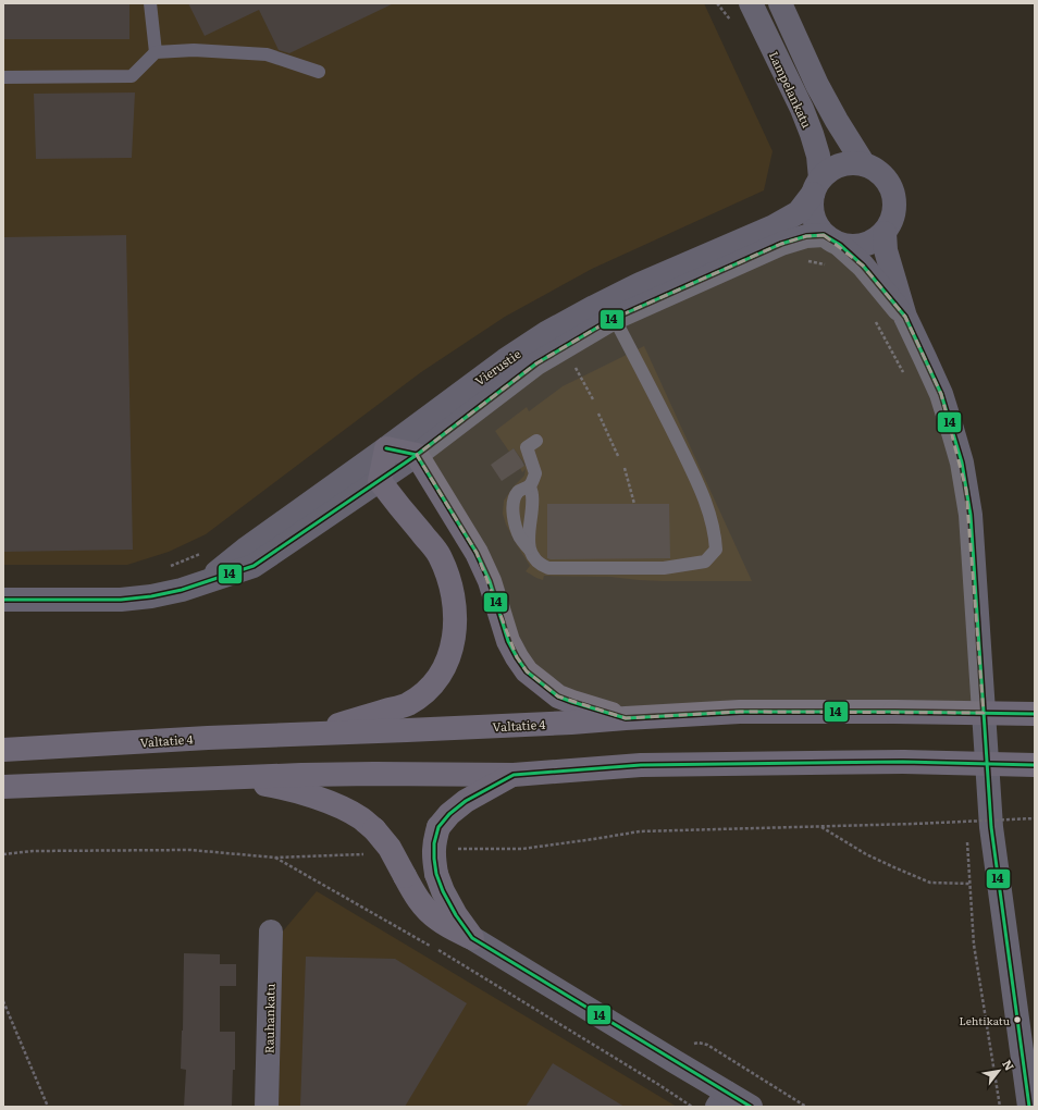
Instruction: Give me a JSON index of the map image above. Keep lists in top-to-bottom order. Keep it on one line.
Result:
{"streets":{"highway":["Valtatie 4"],"street":["Lampelankatu","Vierustie","Rauhankatu"]},"crossings":[["Lampelankatu","Vierustie"]],"places":["Lehtikatu"],"lines":["transit line 14"],"north":"top right"}
